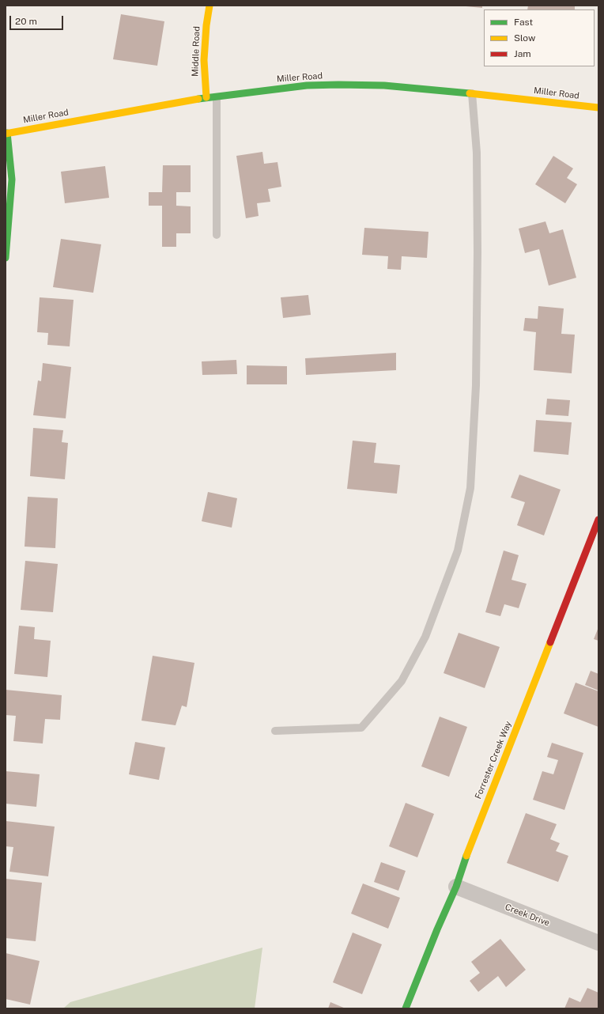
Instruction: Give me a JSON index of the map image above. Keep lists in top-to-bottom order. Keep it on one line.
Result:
{"streets":{"street":["Middle Road","Miller Road","Forrester Creek Way","Creek Drive"]},"crossings":[["Middle Road","Miller Road"],["Forrester Creek Way","Creek Drive"]],"legend":["Fast","Slow","Jam"],"scale_bar":"20 m"}
